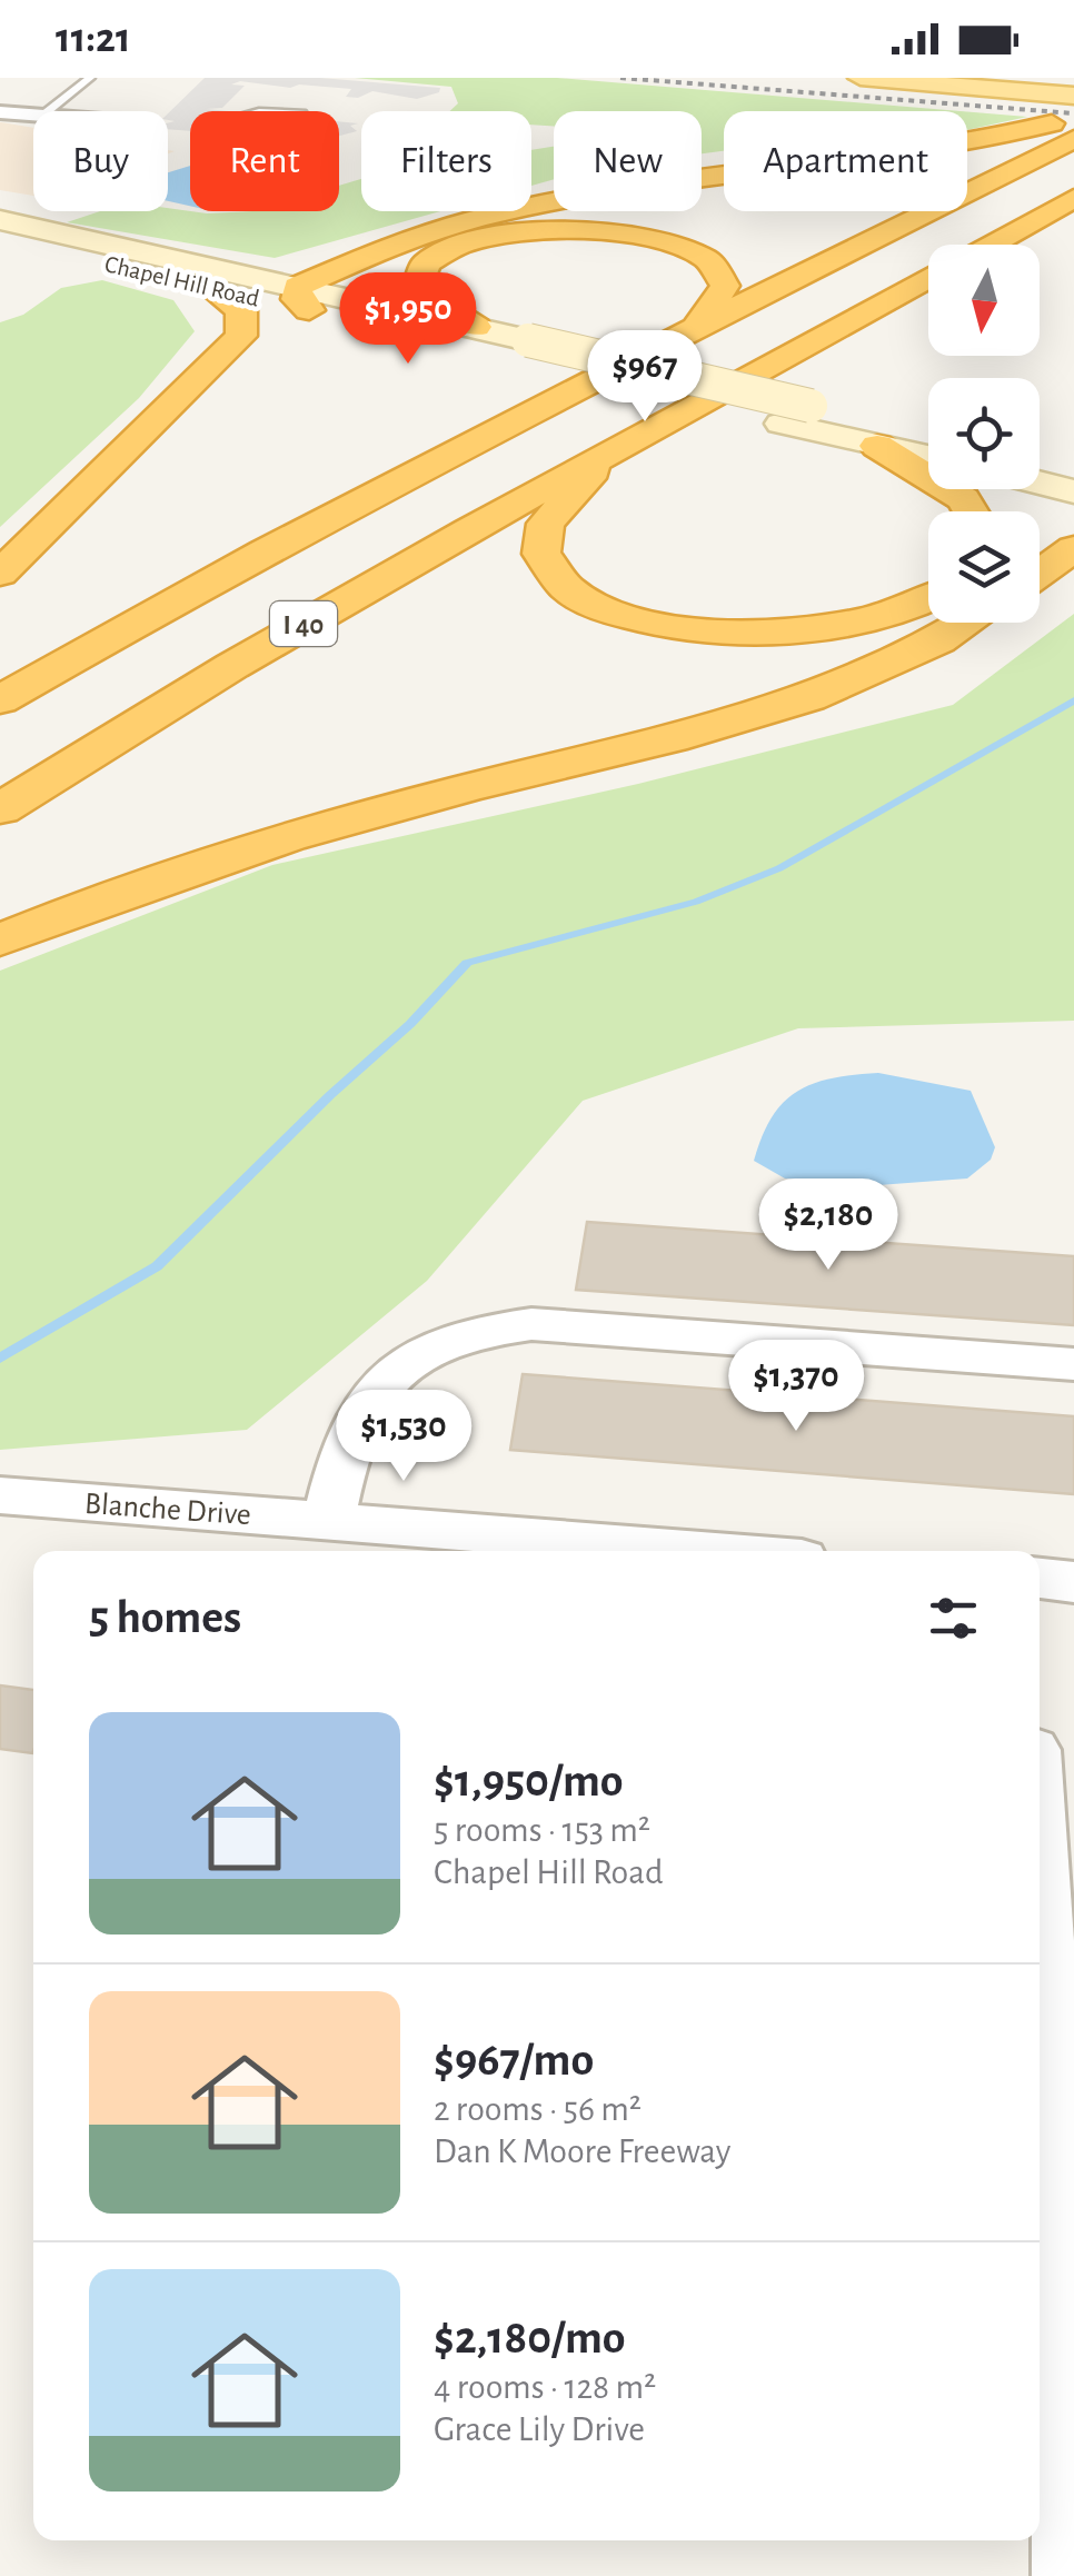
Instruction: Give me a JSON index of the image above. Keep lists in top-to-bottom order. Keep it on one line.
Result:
{"streets":{"highway":["I 40"],"main road":["Chapel Hill Road"],"street":["Blanche Drive"]},"north":"bottom","page":{"status":"11:21","chip":["Buy","Rent","Filters","New","Apartment"],"price":["$1,950","$967","$2,180","$1,370","$1,530"],"heading":"5 homes","list":[{"name":"$1,950/mo","note":"5 rooms · 153 m² · Chapel Hill Road"},{"name":"$967/mo","note":"2 rooms · 56 m² · Dan K Moore Freeway"},{"name":"$2,180/mo","note":"4 rooms · 128 m² · Grace Lily Drive"}]}}
